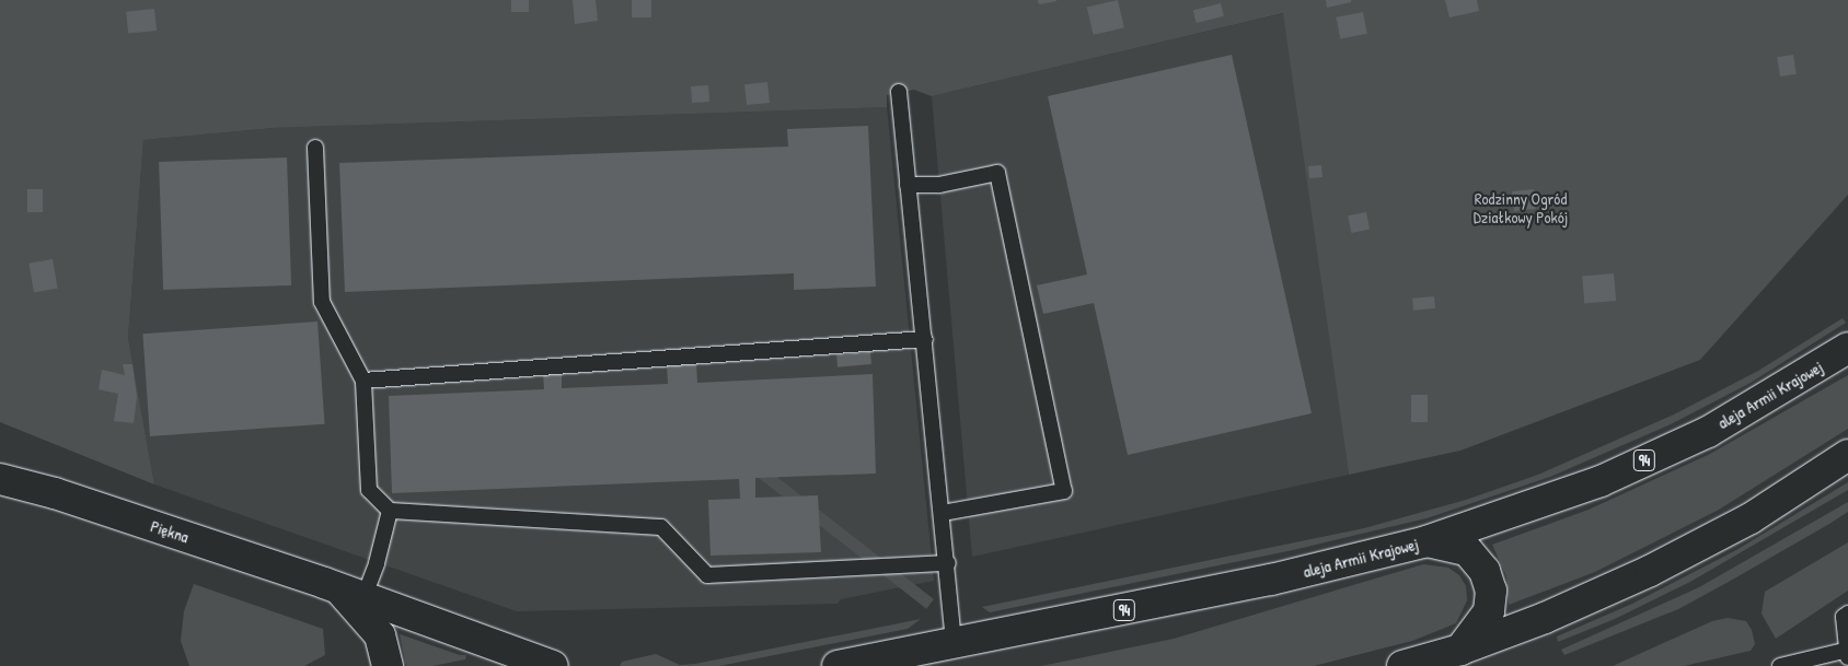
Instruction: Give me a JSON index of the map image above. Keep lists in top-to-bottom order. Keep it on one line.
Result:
{"streets":{"main road":["aleja Armii Krajowej","94","Piękna"]},"parks":["Rodzinny Ogród Działkowy Pokój"]}
